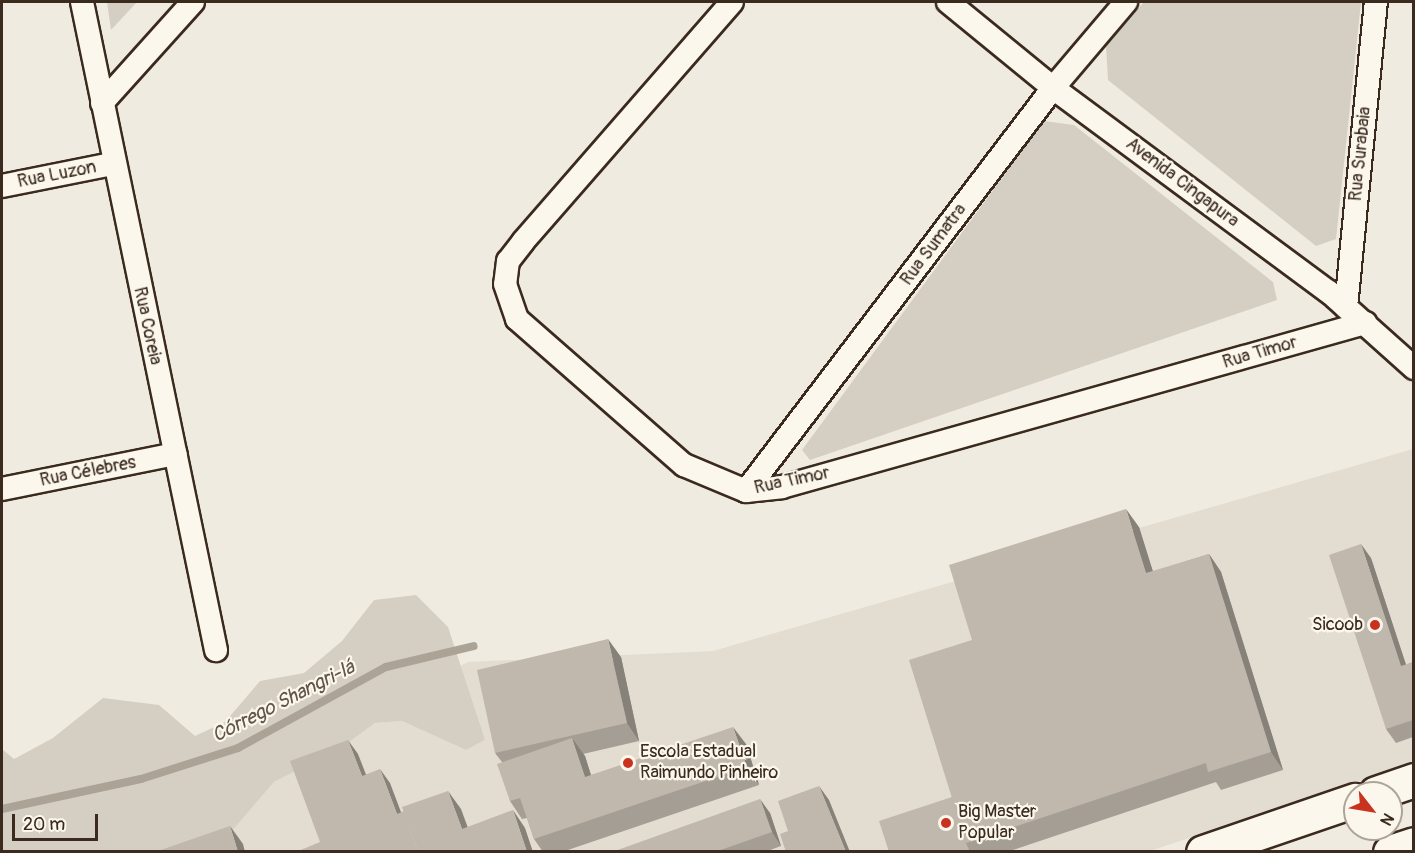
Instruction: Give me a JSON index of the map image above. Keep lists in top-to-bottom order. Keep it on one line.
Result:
{"streets":{"street":["Rua Surabaia","Rua Luzon","Avenida Cingapura","Rua Sumatra","Rua Coreia","Rua Timor","Rua Célebres"]},"crossings":[["Rua Surabaia","Avenida Cingapura"],["Rua Luzon","Rua Coreia"],["Avenida Cingapura","Rua Sumatra"],["Avenida Cingapura","Rua Timor"],["Rua Sumatra","Rua Timor"],["Rua Coreia","Rua Célebres"]],"water":["Córrego Shangri-lá"],"places":["Sicoob","Escola Estadual Raimundo Pinheiro","Big Master Popular"],"scale_bar":"20 m","north":"bottom right"}
